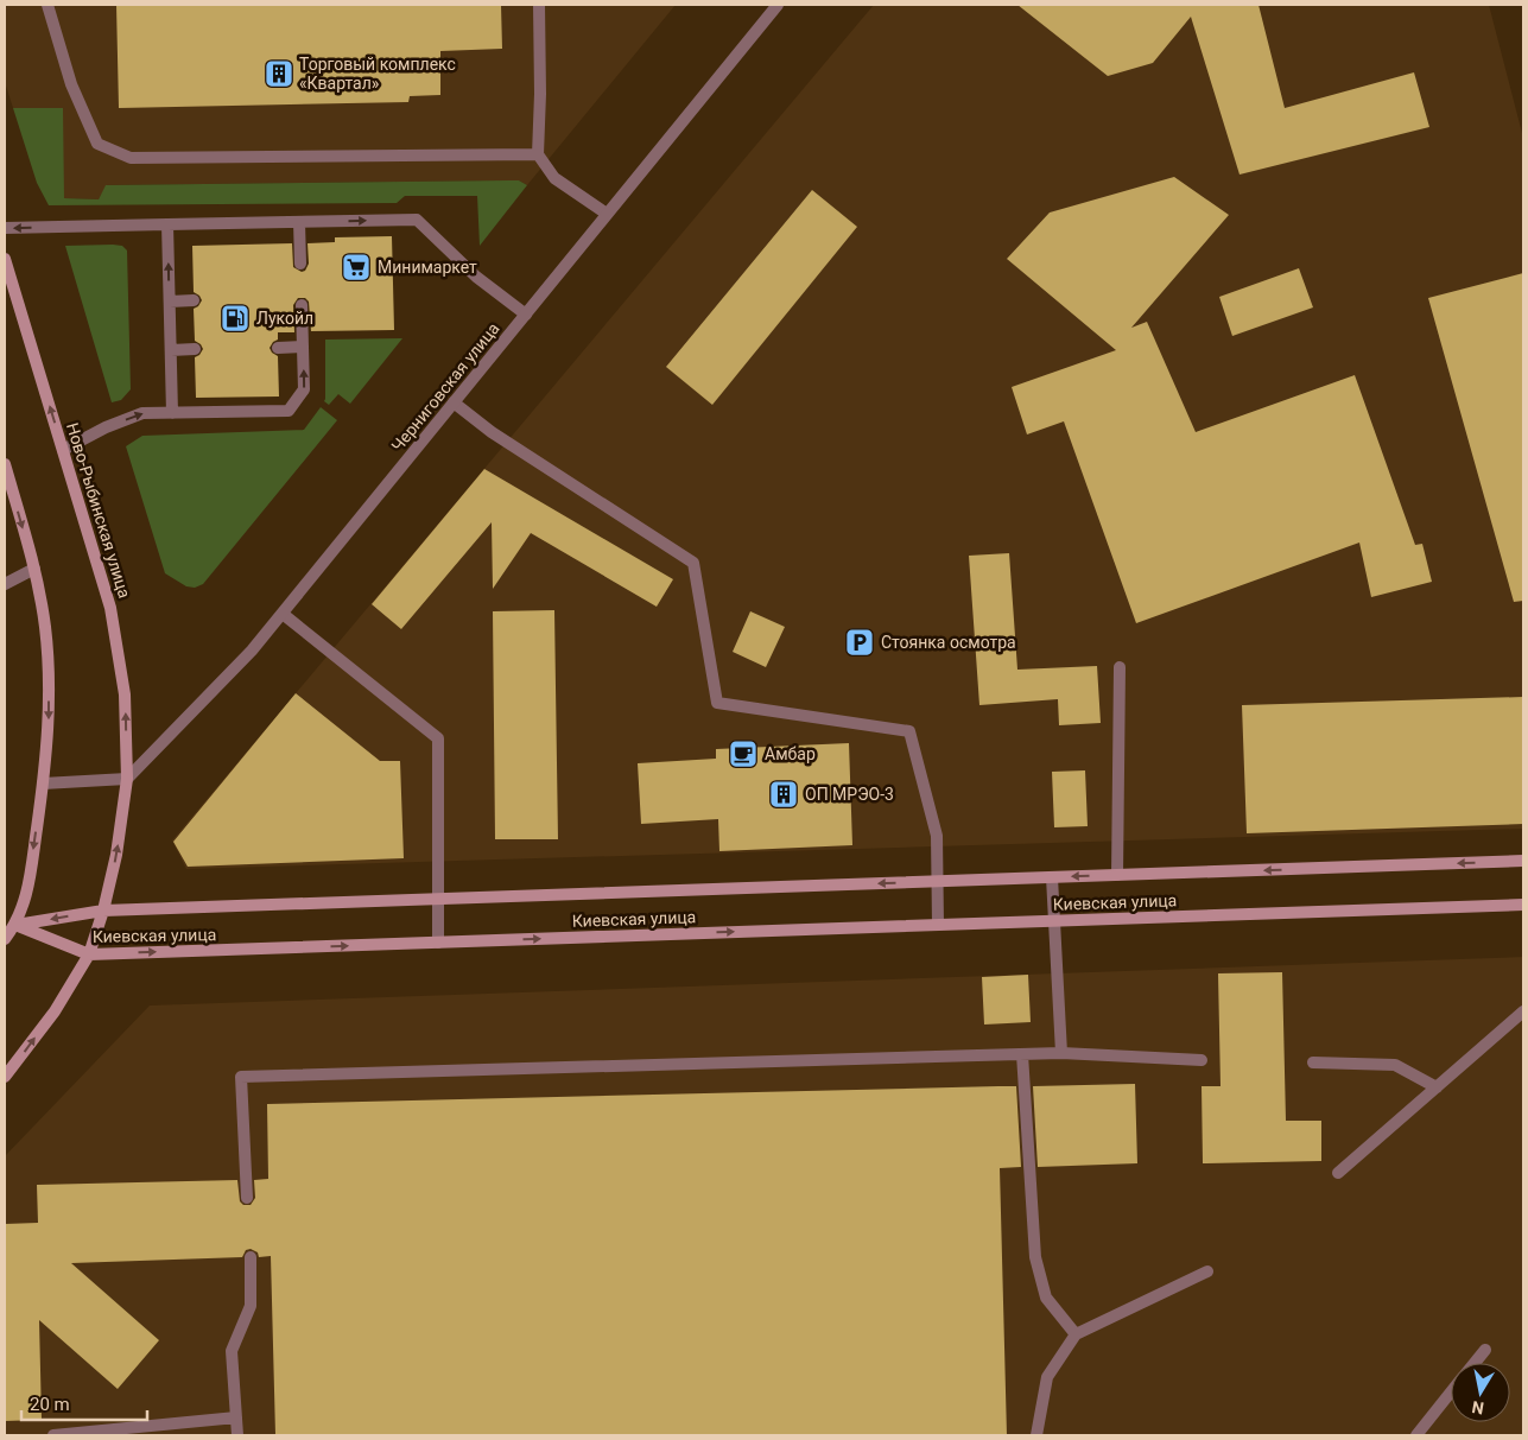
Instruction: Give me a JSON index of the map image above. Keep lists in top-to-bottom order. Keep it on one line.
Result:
{"streets":{"main road":["Ново-Рыбинская улица","Киевская улица"],"street":["Черниговская улица"]},"crossings":[["Черниговская улица","Ново-Рыбинская улица"]],"places":{"building":["Торговый комплекс «Квартал»","ОП МРЭО-3"],"supermarket":["Минимаркет"],"fuel station":["Лукойл"],"parking":["Стоянка осмотра"],"cafe":["Амбар"]},"scale_bar":"20 m","north":"bottom"}
